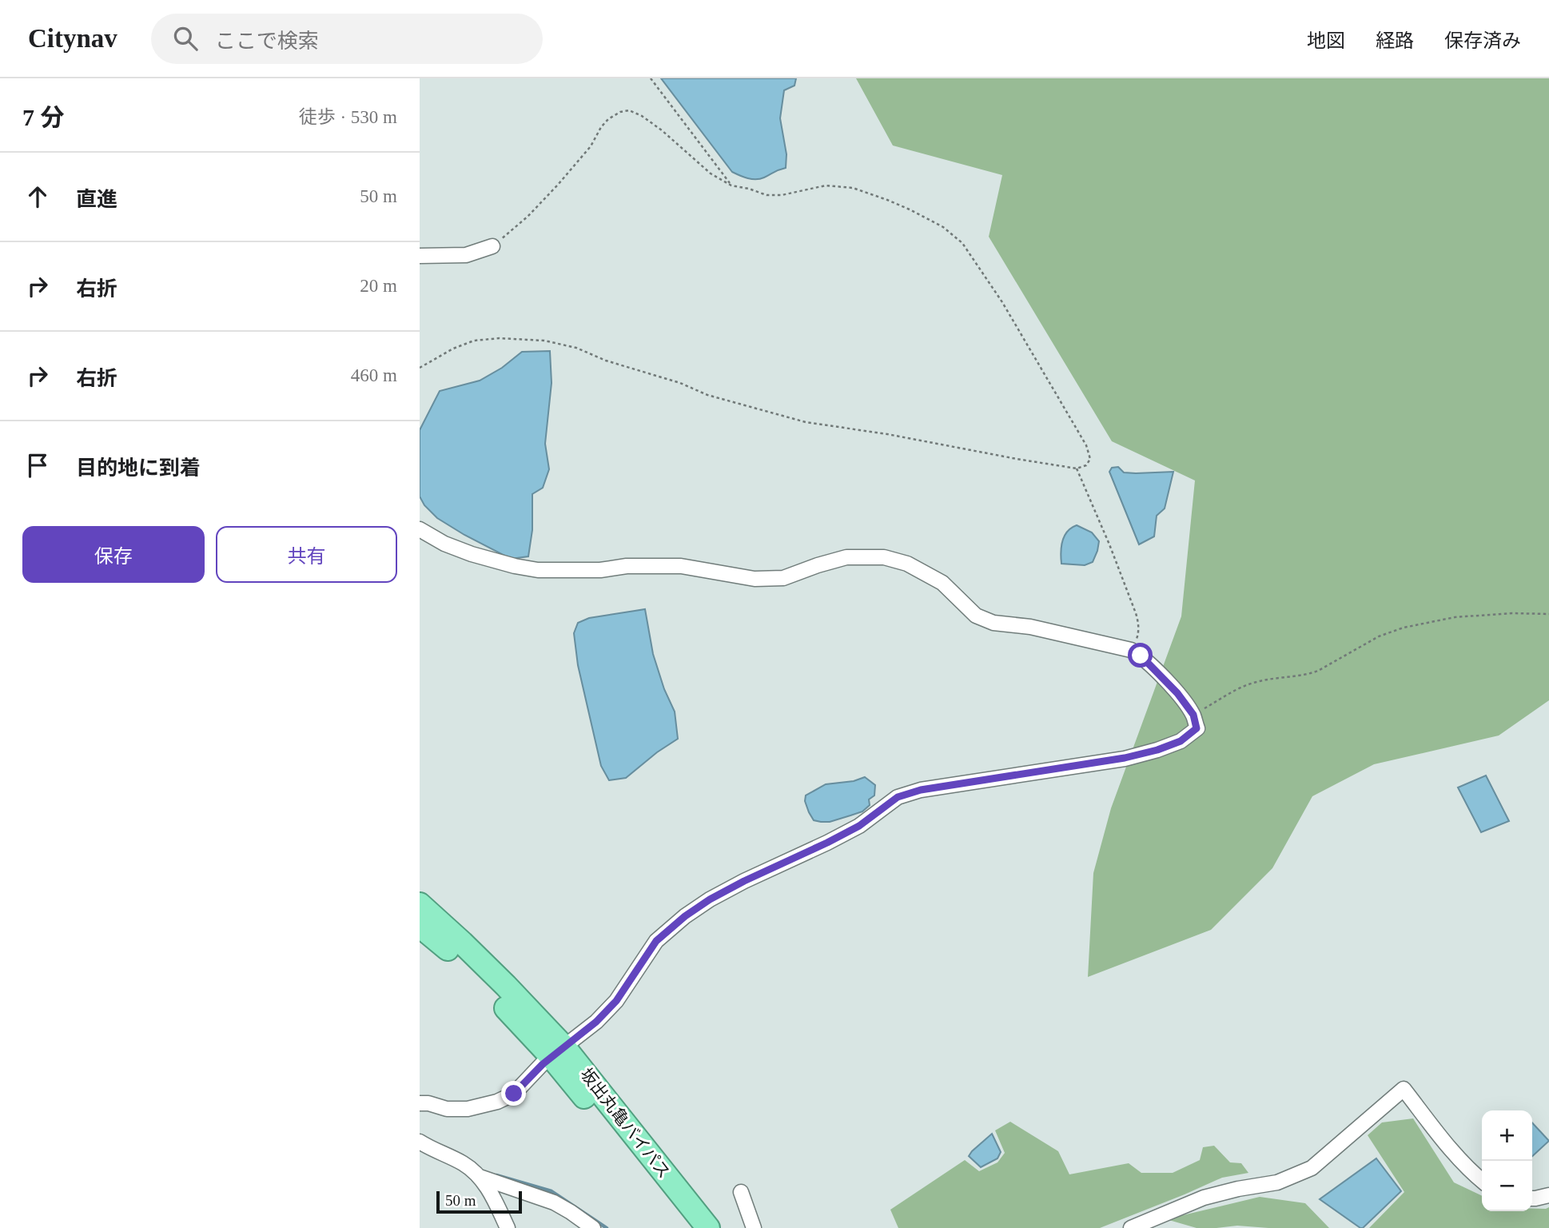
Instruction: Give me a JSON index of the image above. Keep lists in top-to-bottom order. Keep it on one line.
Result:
{"streets":{"highway":["坂出丸亀バイパス"]},"scale_bar":"50 m","page":{"header":"Citynav","search":"ここで検索","nav":["地図","経路","保存済み"],"heading":["7 分","徒歩 · 530 m"],"list":[["直進","50 m"],["右折","20 m"],["右折","460 m"],"目的地に到着"],"buttons":["保存","共有"],"map_buttons":["+","−"],"scale":"50 m"}}
